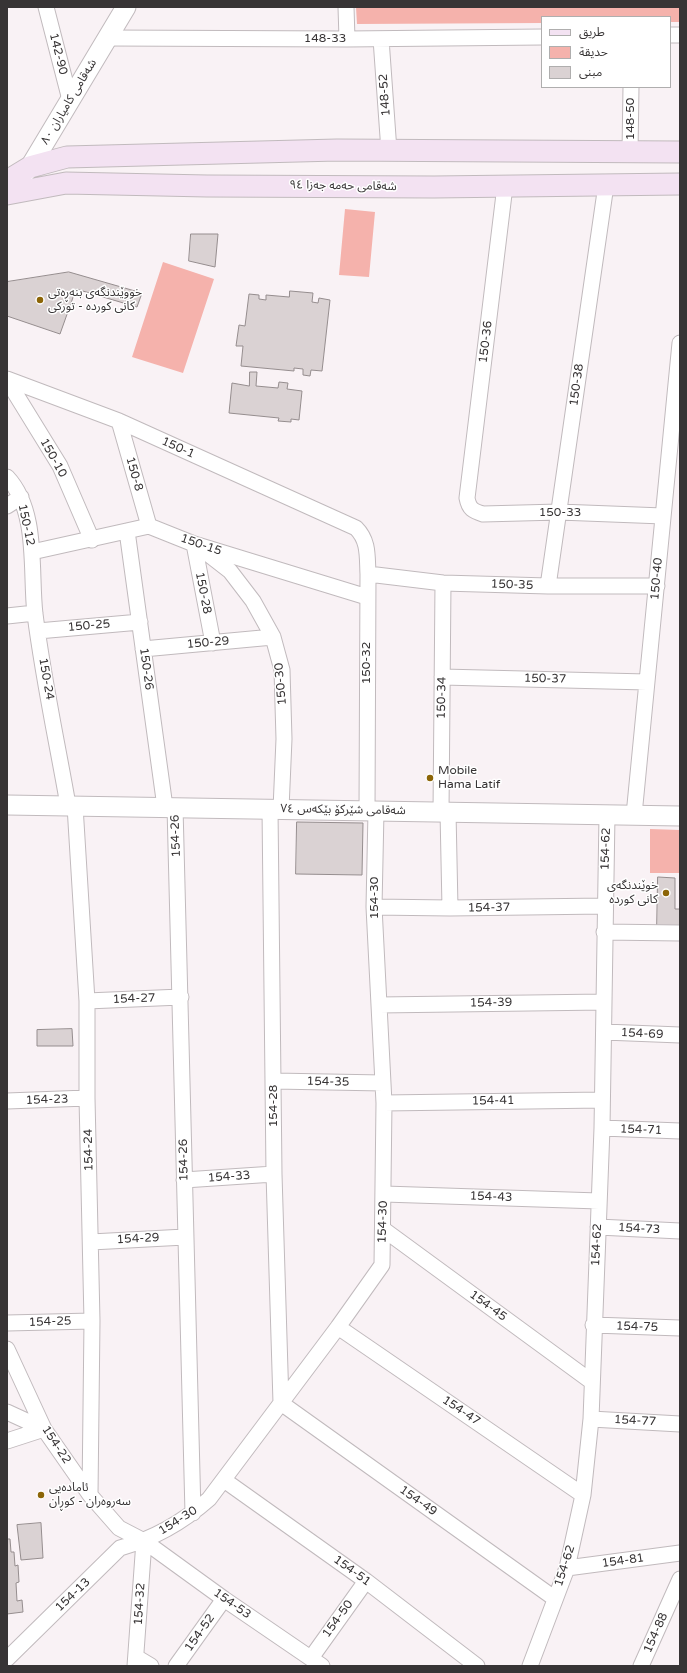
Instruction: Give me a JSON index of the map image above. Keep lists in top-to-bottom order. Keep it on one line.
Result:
{"streets":{"main road":["شەقامی حەمە جەزا ٩٤"],"street":["148-33","142-90","148-52","شەقامی کامیاران ٨٠","148-50","150-36","150-38","150-1","150-10","150-8","150-33","150-12","150-15","150-40","150-35","150-28","150-25","150-29","150-32","150-26","150-24","150-37","150-30","150-34","شەقامی شێرکۆ بێکەس ٧٤","154-26","154-62","154-30","154-37","154-27","154-39","154-69","154-35","154-23","154-41","154-28","154-71","154-24","154-33","154-43","154-73","154-29","154-45","154-25","154-75","154-47","154-77","154-22","154-49","154-81","154-51","154-13","154-32","154-53","154-50","154-52","154-88"]},"crossings":[["148-33","148-52"],["148-33","شەقامی کامیاران ٨٠"],["142-90","شەقامی کامیاران ٨٠"],["شەقامی کامیاران ٨٠","شەقامی حەمە جەزا ٩٤"],["شەقامی حەمە جەزا ٩٤","150-36"],["شەقامی حەمە جەزا ٩٤","150-38"],["150-36","150-33"],["150-38","150-33"],["150-38","150-35"],["150-1","150-10"],["150-1","150-8"],["150-1","150-32"],["150-8","150-15"],["150-33","150-40"],["150-12","150-24"],["150-15","150-28"],["150-15","150-32"],["150-15","150-30"],["150-40","150-35"],["150-40","150-37"],["150-40","شەقامی شێرکۆ بێکەس ٧٤"],["150-35","150-32"],["150-35","150-34"],["150-28","150-29"],["150-28","150-30"],["150-25","150-26"],["150-25","150-24"],["150-29","150-26"],["150-29","150-30"],["150-32","شەقامی شێرکۆ بێکەس ٧٤"],["150-32","154-30"],["150-26","شەقامی شێرکۆ بێکەس ٧٤"],["150-26","154-26"],["150-24","شەقامی شێرکۆ بێکەس ٧٤"],["150-24","154-24"],["150-37","150-34"],["150-30","شەقامی شێرکۆ بێکەس ٧٤"],["150-30","154-28"],["150-34","شەقامی شێرکۆ بێکەس ٧٤"],["150-34","154-37"],["شەقامی شێرکۆ بێکەس ٧٤","154-26"],["شەقامی شێرکۆ بێکەس ٧٤","154-62"],["شەقامی شێرکۆ بێکەس ٧٤","154-30"],["شەقامی شێرکۆ بێکەس ٧٤","154-28"],["شەقامی شێرکۆ بێکەس ٧٤","154-24"],["154-26","154-30"],["154-26","154-27"],["154-26","154-33"],["154-26","154-29"],["154-62","154-37"],["154-62","154-39"],["154-62","154-69"],["154-62","154-41"],["154-62","154-71"],["154-62","154-43"],["154-62","154-73"],["154-62","154-45"],["154-62","154-75"],["154-62","154-47"],["154-62","154-77"],["154-62","154-49"],["154-62","154-81"],["154-30","154-37"],["154-30","154-39"],["154-30","154-35"],["154-30","154-41"],["154-30","154-28"],["154-30","154-43"],["154-30","154-45"],["154-30","154-47"],["154-30","154-22"],["154-30","154-49"],["154-30","154-51"],["154-30","154-13"],["154-30","154-32"],["154-30","154-53"],["154-27","154-24"],["154-35","154-28"],["154-23","154-24"],["154-28","154-33"],["154-28","154-49"],["154-24","154-29"],["154-24","154-25"],["154-24","154-22"],["154-22","154-13"],["154-22","154-32"],["154-22","154-53"],["154-51","154-50"],["154-13","154-32"],["154-13","154-53"],["154-32","154-53"],["154-53","154-50"],["154-53","154-52"]],"places":["خووێندنگەی بنەڕەتی کانی کوردە - تورکی","Mobile Hama Latif","خوێندنگەی کانی کوردە","ئامادەیی سەروەران - کوڕان"],"legend":["طريق","حديقة","مبنى"]}
